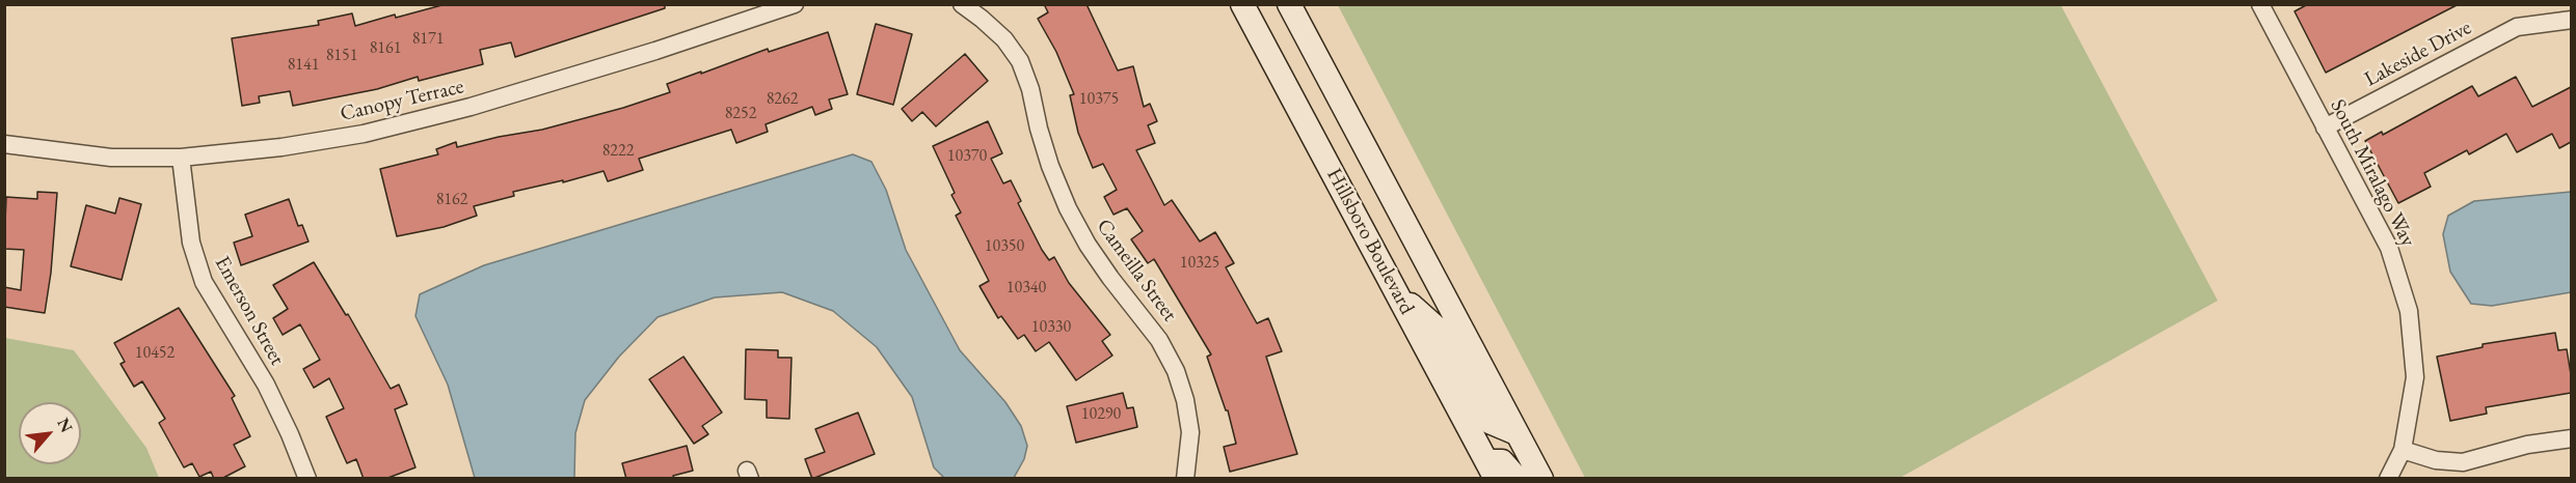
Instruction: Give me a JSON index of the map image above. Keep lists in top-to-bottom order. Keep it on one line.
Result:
{"streets":{"street":["Lakeside Drive","Canopy Terrace","South Miralago Way","Hillsboro Boulevard","Cameilla Street","Emerson Street"]},"crossings":[["Lakeside Drive","South Miralago Way"],["Canopy Terrace","Emerson Street"]],"house_numbers":["8171","8161","8151","8141","8262","10375","8252","8222","10370","8162","10350","10325","10340","10330","10452","10290"],"north":"top right"}
